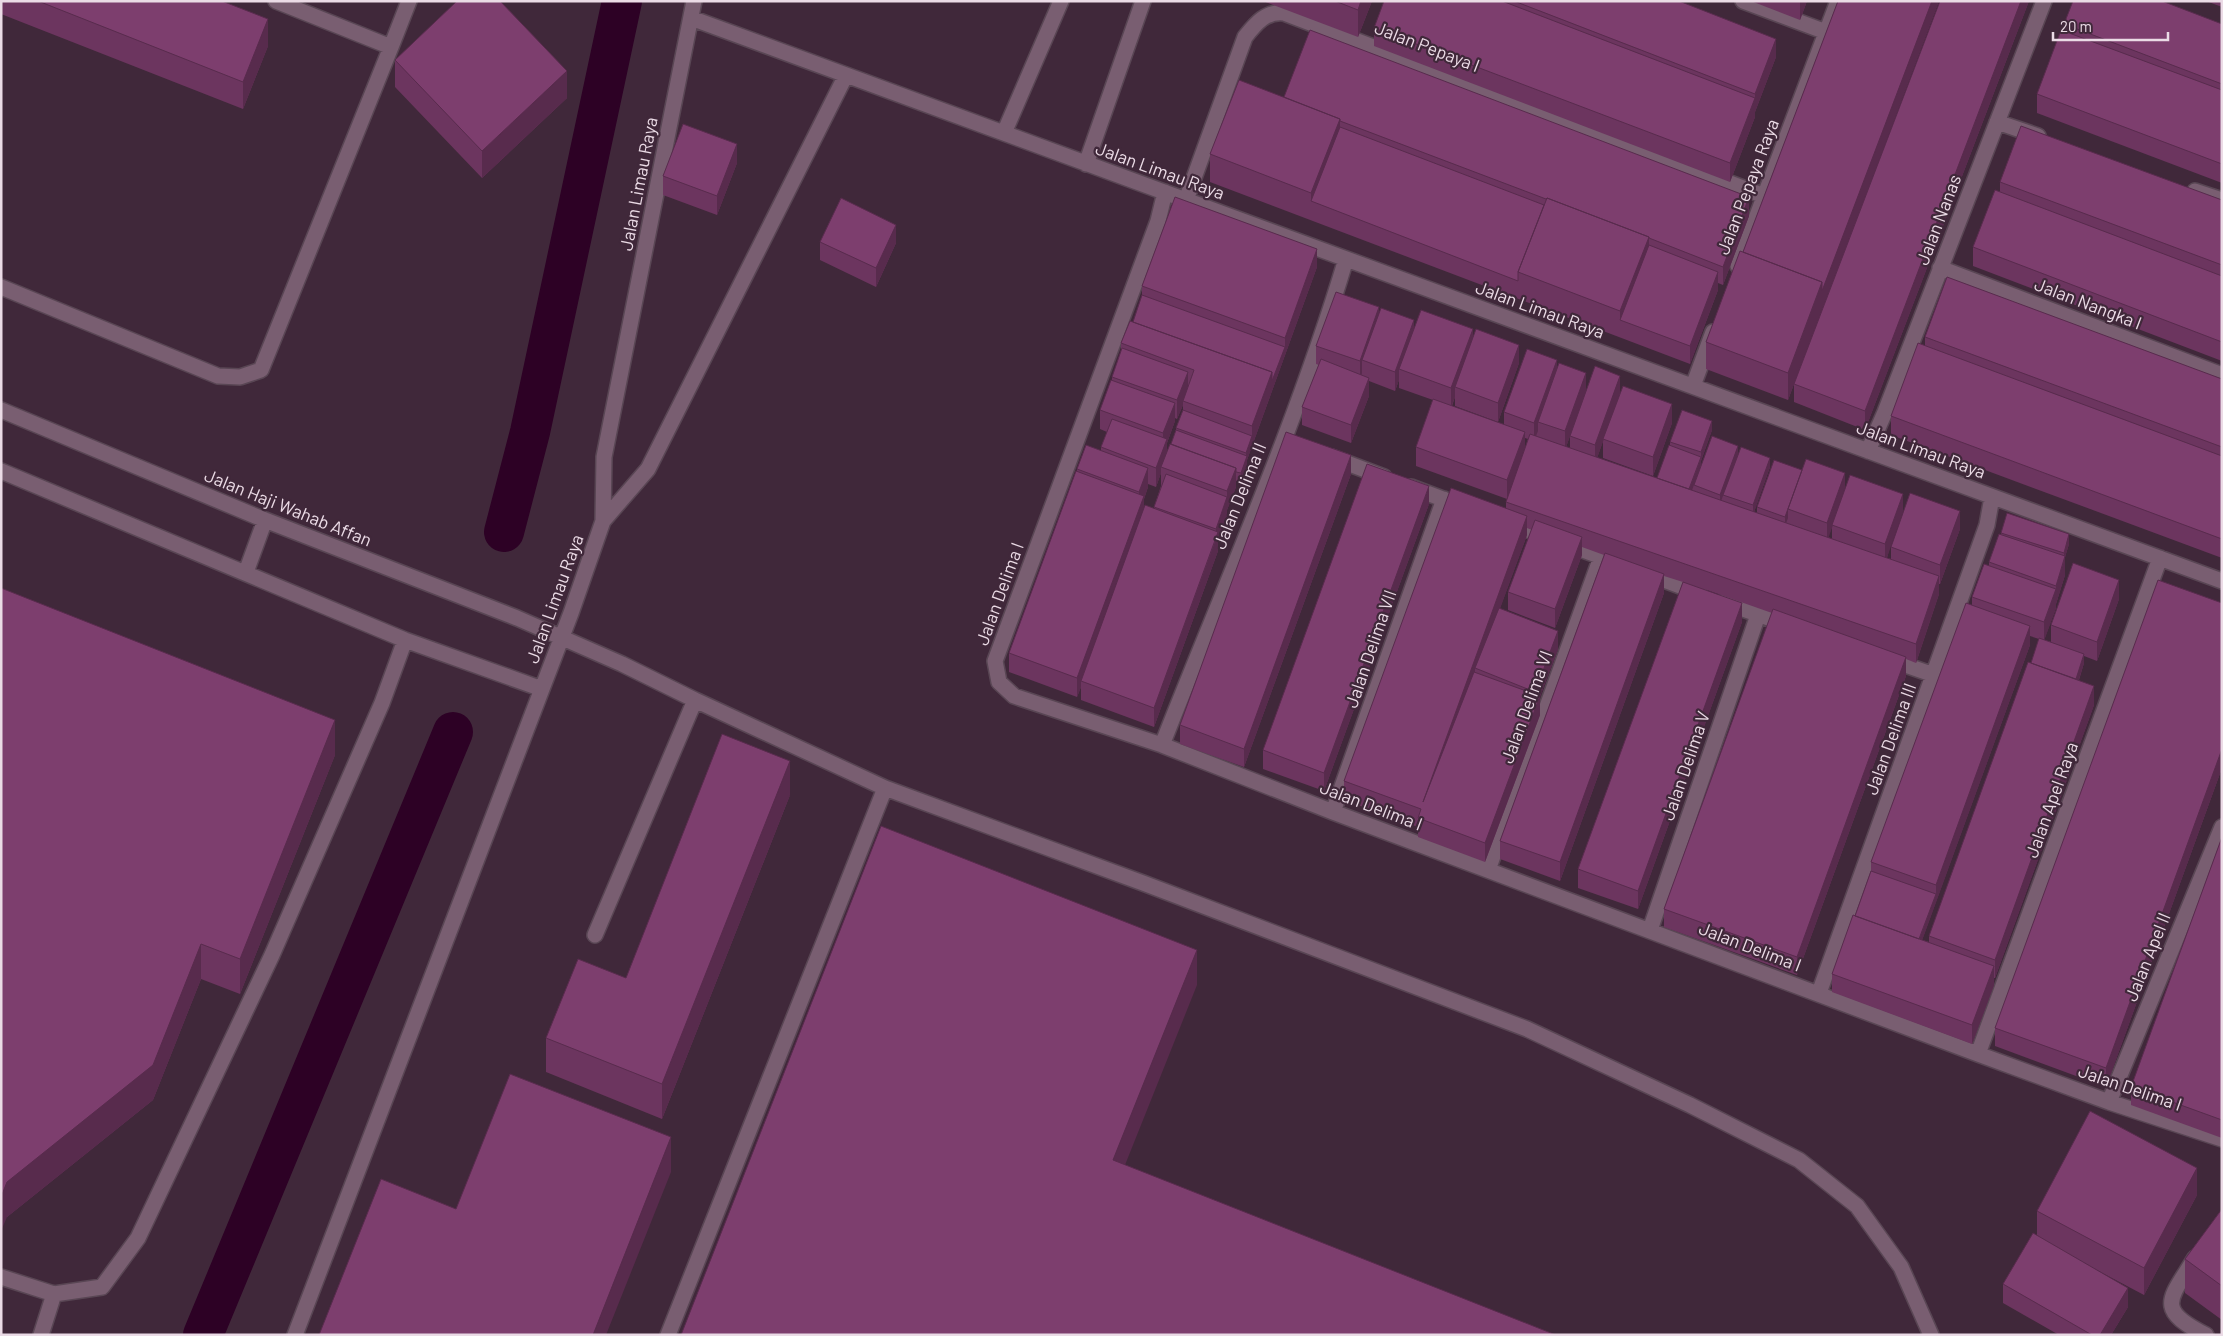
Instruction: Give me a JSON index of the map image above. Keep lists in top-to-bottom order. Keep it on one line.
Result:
{"streets":{"street":["Jalan Pepaya I","Jalan Limau Raya","Jalan Pepaya Raya","Jalan Nanas","Jalan Nangka I","Jalan Delima II","Jalan Haji Wahab Affan","Jalan Delima I","Jalan Delima VII","Jalan Delima VI","Jalan Delima III","Jalan Delima V","Jalan Apel Raya","Jalan Apel II"]},"crossings":[["Jalan Pepaya I","Jalan Limau Raya"],["Jalan Pepaya I","Jalan Pepaya Raya"],["Jalan Limau Raya","Jalan Nanas"],["Jalan Limau Raya","Jalan Delima II"],["Jalan Limau Raya","Jalan Haji Wahab Affan"],["Jalan Limau Raya","Jalan Delima I"],["Jalan Limau Raya","Jalan Delima III"],["Jalan Limau Raya","Jalan Apel Raya"],["Jalan Nanas","Jalan Nangka I"],["Jalan Delima II","Jalan Delima I"],["Jalan Delima I","Jalan Delima VII"],["Jalan Delima I","Jalan Delima VI"],["Jalan Delima I","Jalan Delima III"],["Jalan Delima I","Jalan Delima V"],["Jalan Delima I","Jalan Apel Raya"],["Jalan Delima I","Jalan Apel II"]],"scale_bar":"20 m"}
